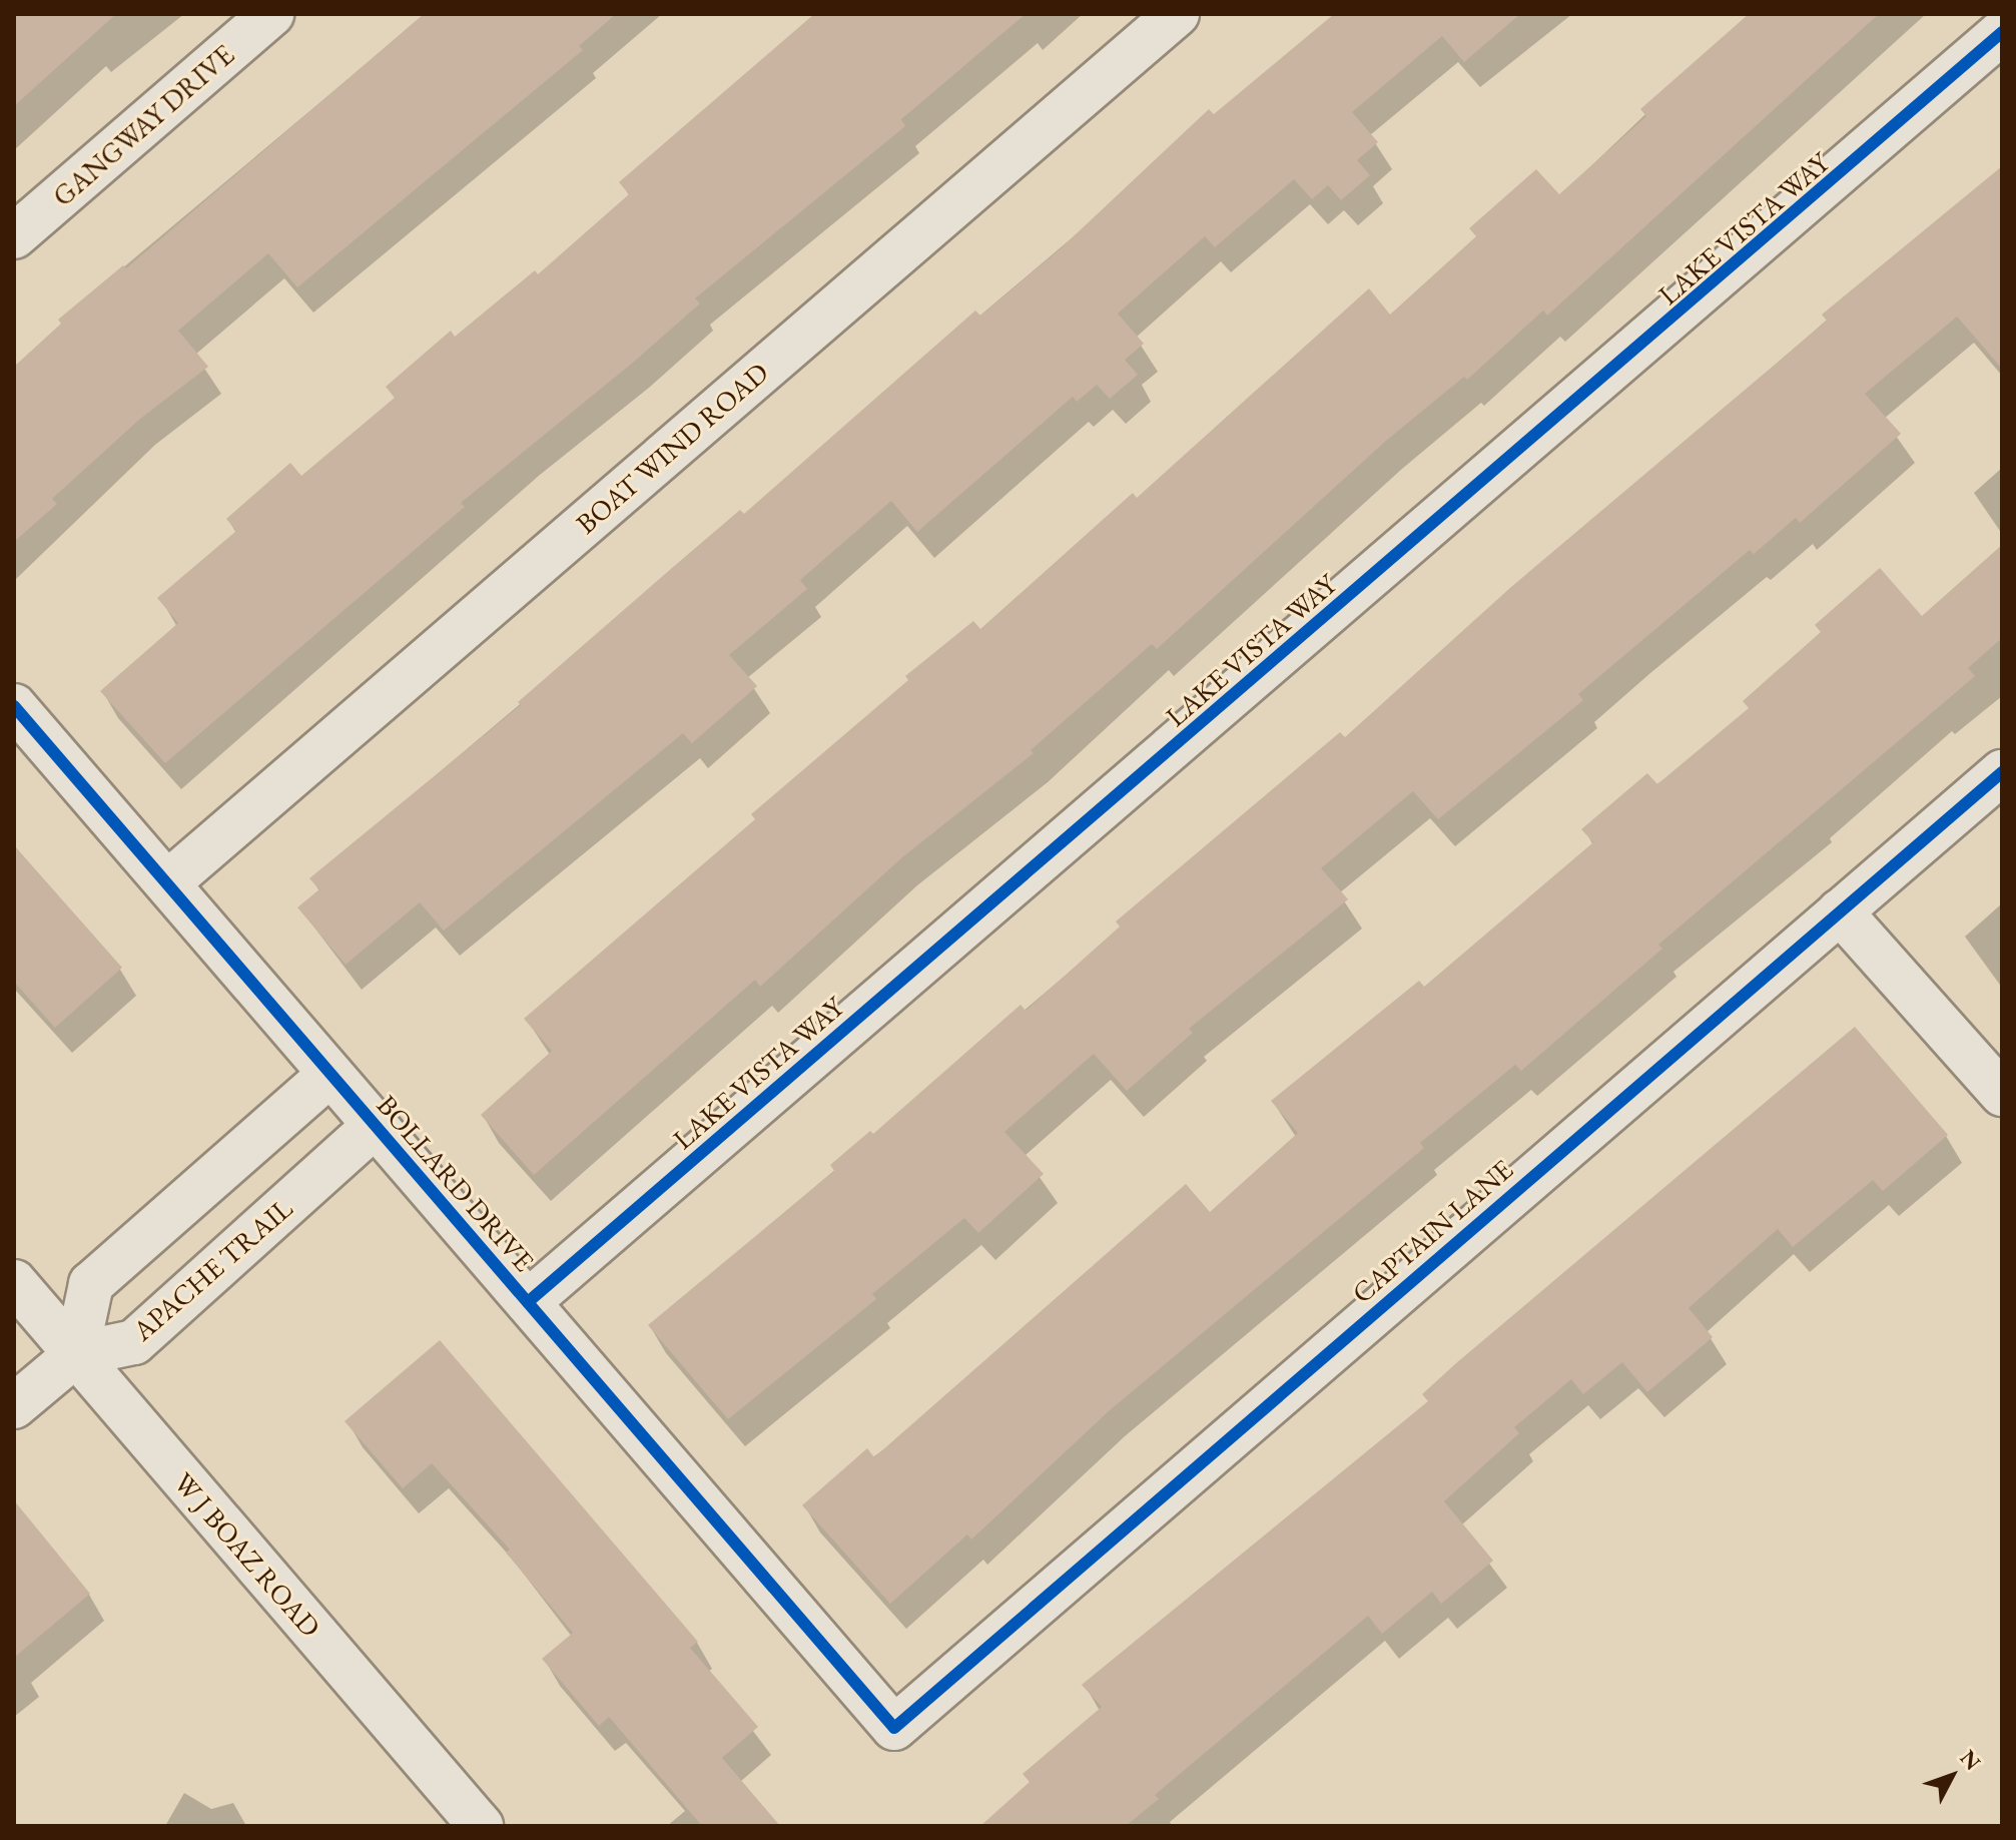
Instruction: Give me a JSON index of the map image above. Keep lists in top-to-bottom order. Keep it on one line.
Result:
{"streets":{"street":["GANGWAY DRIVE","LAKE VISTA WAY","BOAT WIND ROAD","BOLLARD DRIVE","CAPTAIN LANE","APACHE TRAIL","W J BOAZ ROAD"]},"crossings":[["LAKE VISTA WAY","BOLLARD DRIVE"],["BOAT WIND ROAD","BOLLARD DRIVE"],["BOLLARD DRIVE","CAPTAIN LANE"],["BOLLARD DRIVE","APACHE TRAIL"],["APACHE TRAIL","W J BOAZ ROAD"]],"north":"top right"}
